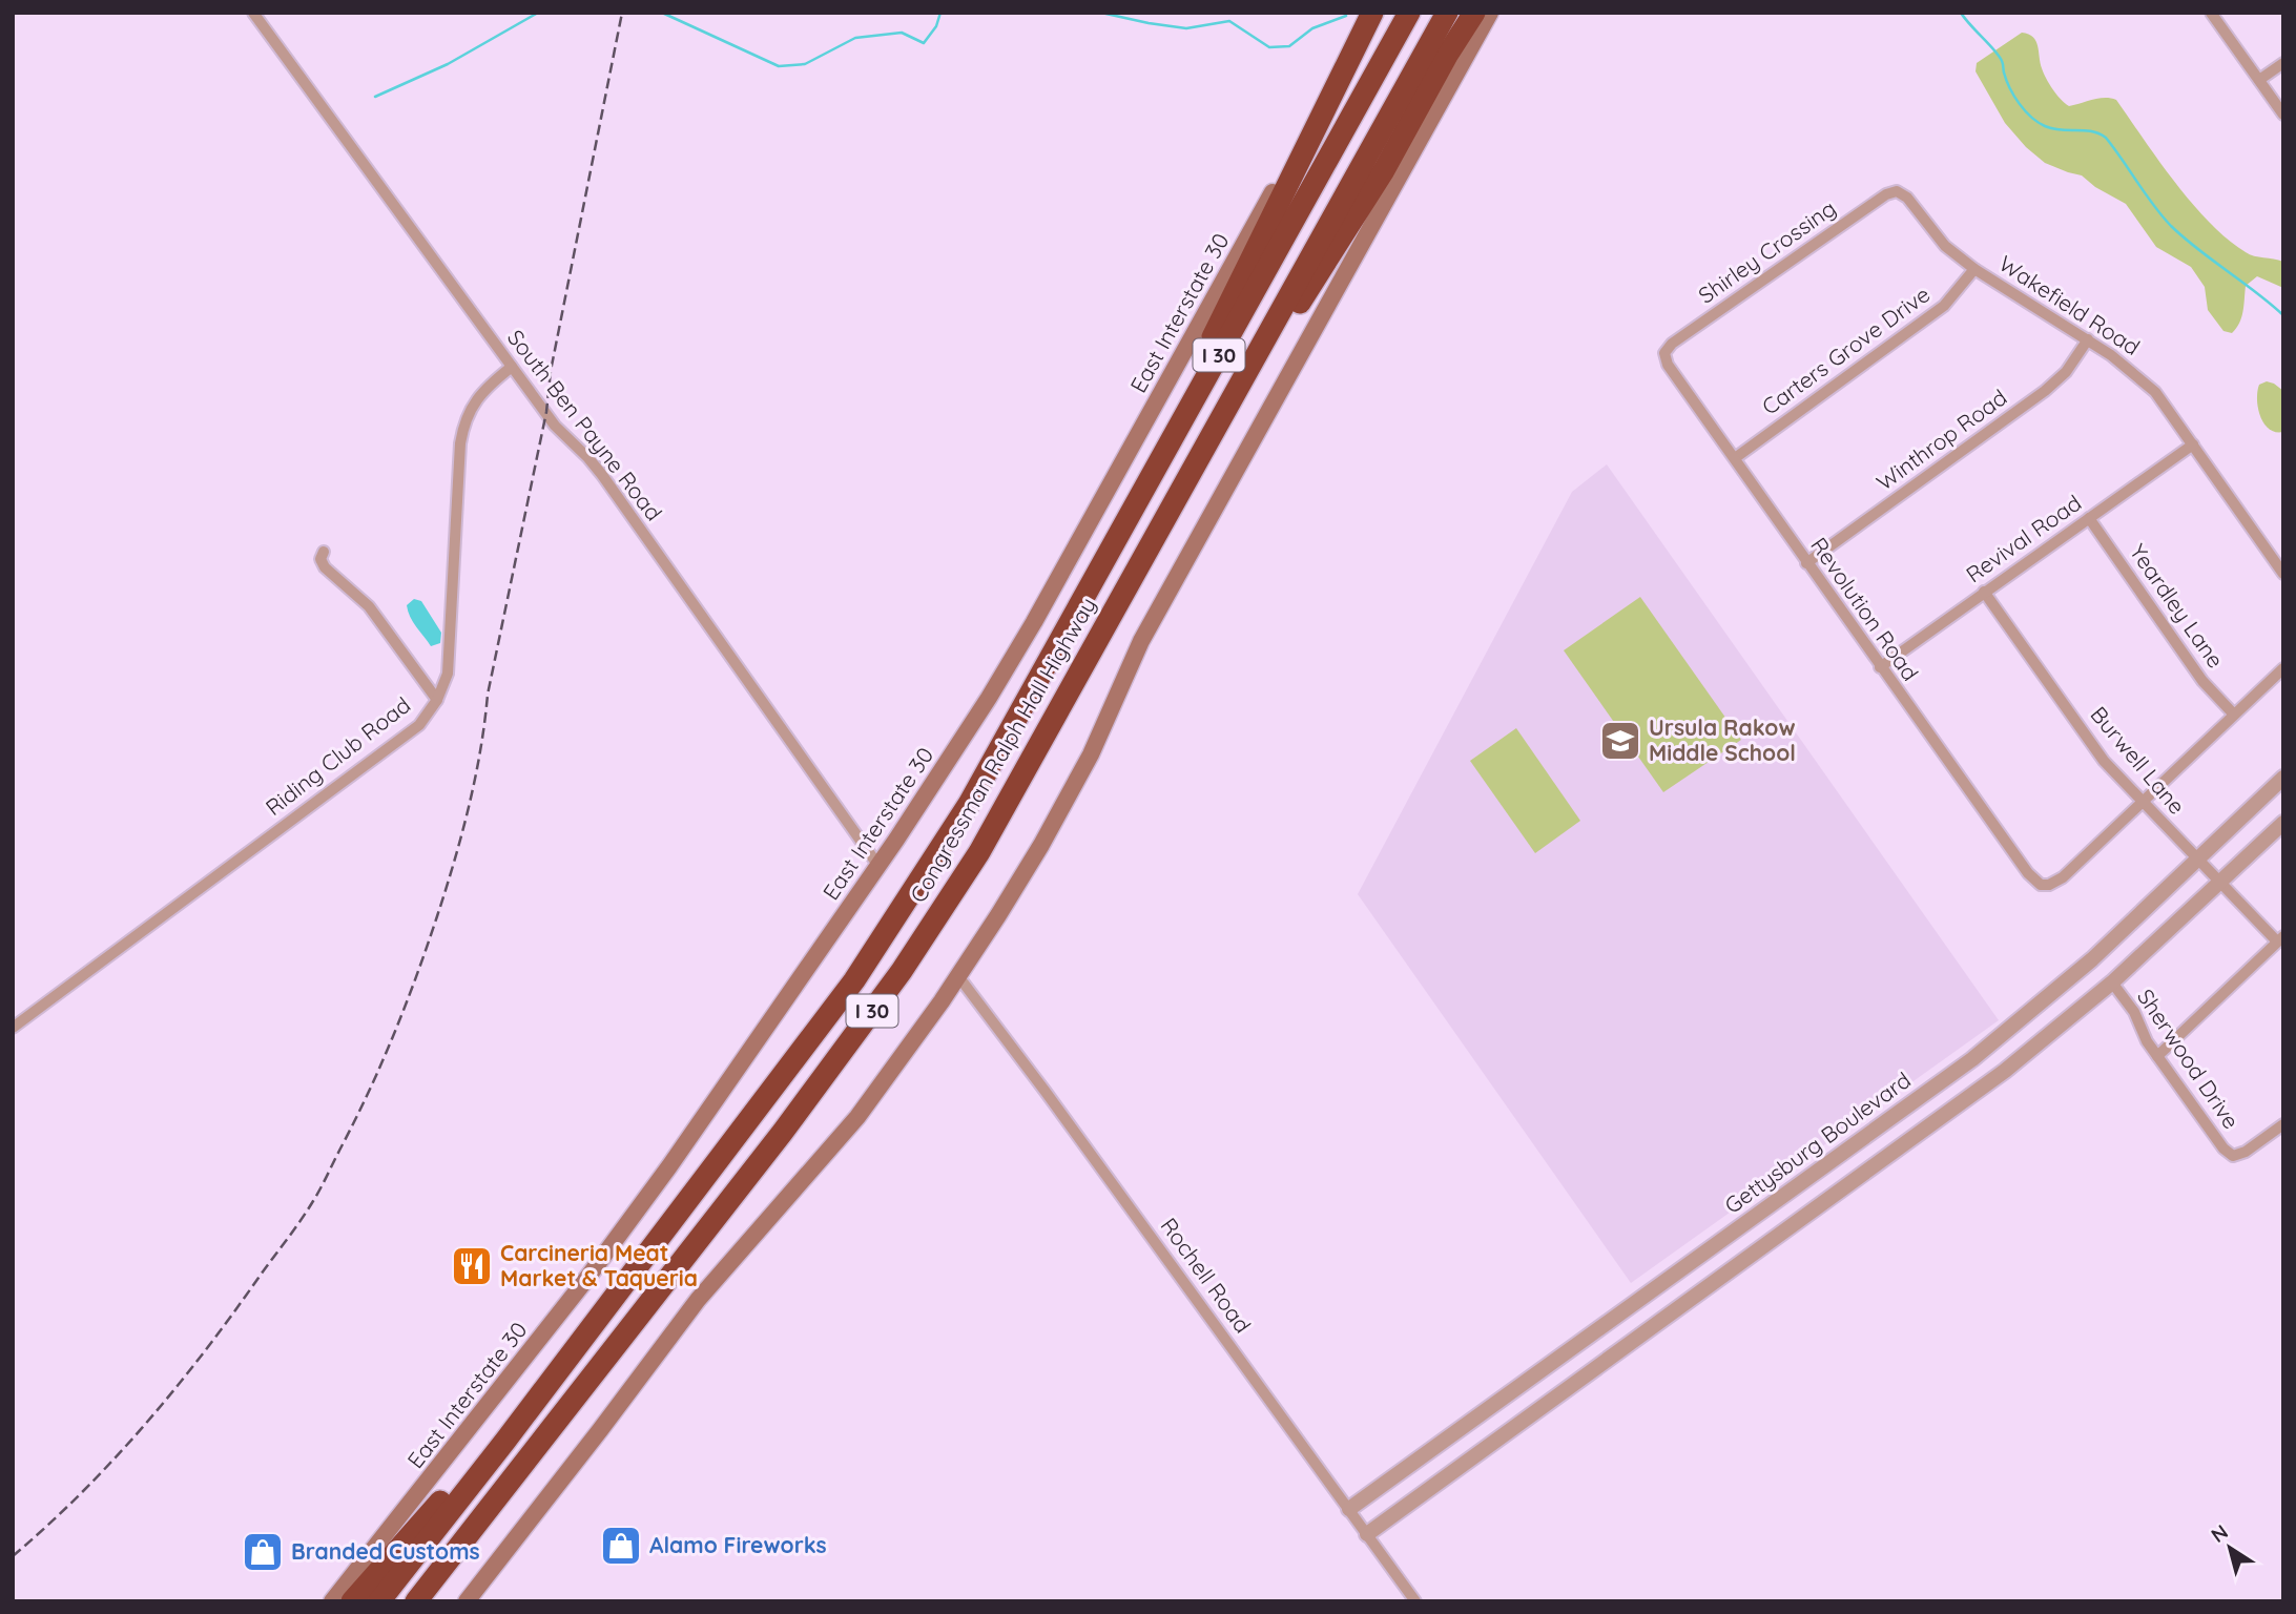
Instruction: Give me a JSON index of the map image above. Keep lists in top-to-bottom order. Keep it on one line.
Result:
{"streets":{"highway":["I 30","Congressman Ralph Hall Highway"],"main road":["East Interstate 30"],"street":["Shirley Crossing","Wakefield Road","Carters Grove Drive","South Ben Payne Road","Winthrop Road","Revival Road","Yeardley Lane","Revolution Road","Riding Club Road","Burwell Lane","Sherwood Drive","Gettysburg Boulevard","Rochell Road"]},"crossings":[["Shirley Crossing","Wakefield Road"],["Shirley Crossing","Revolution Road"],["Wakefield Road","Carters Grove Drive"],["Wakefield Road","Winthrop Road"],["Wakefield Road","Revival Road"],["East Interstate 30","South Ben Payne Road"],["Carters Grove Drive","Revolution Road"],["South Ben Payne Road","Riding Club Road"],["Winthrop Road","Revolution Road"],["Revival Road","Yeardley Lane"],["Revival Road","Revolution Road"],["Revival Road","Burwell Lane"],["Revolution Road","Burwell Lane"],["Burwell Lane","Gettysburg Boulevard"],["Gettysburg Boulevard","Rochell Road"]],"places":{"school or university":["Ursula Rakow Middle School"],"restaurant":["Carcineria Meat Market & Taqueria"],"shop":["Alamo Fireworks","Branded Customs"]},"north":"top left"}
